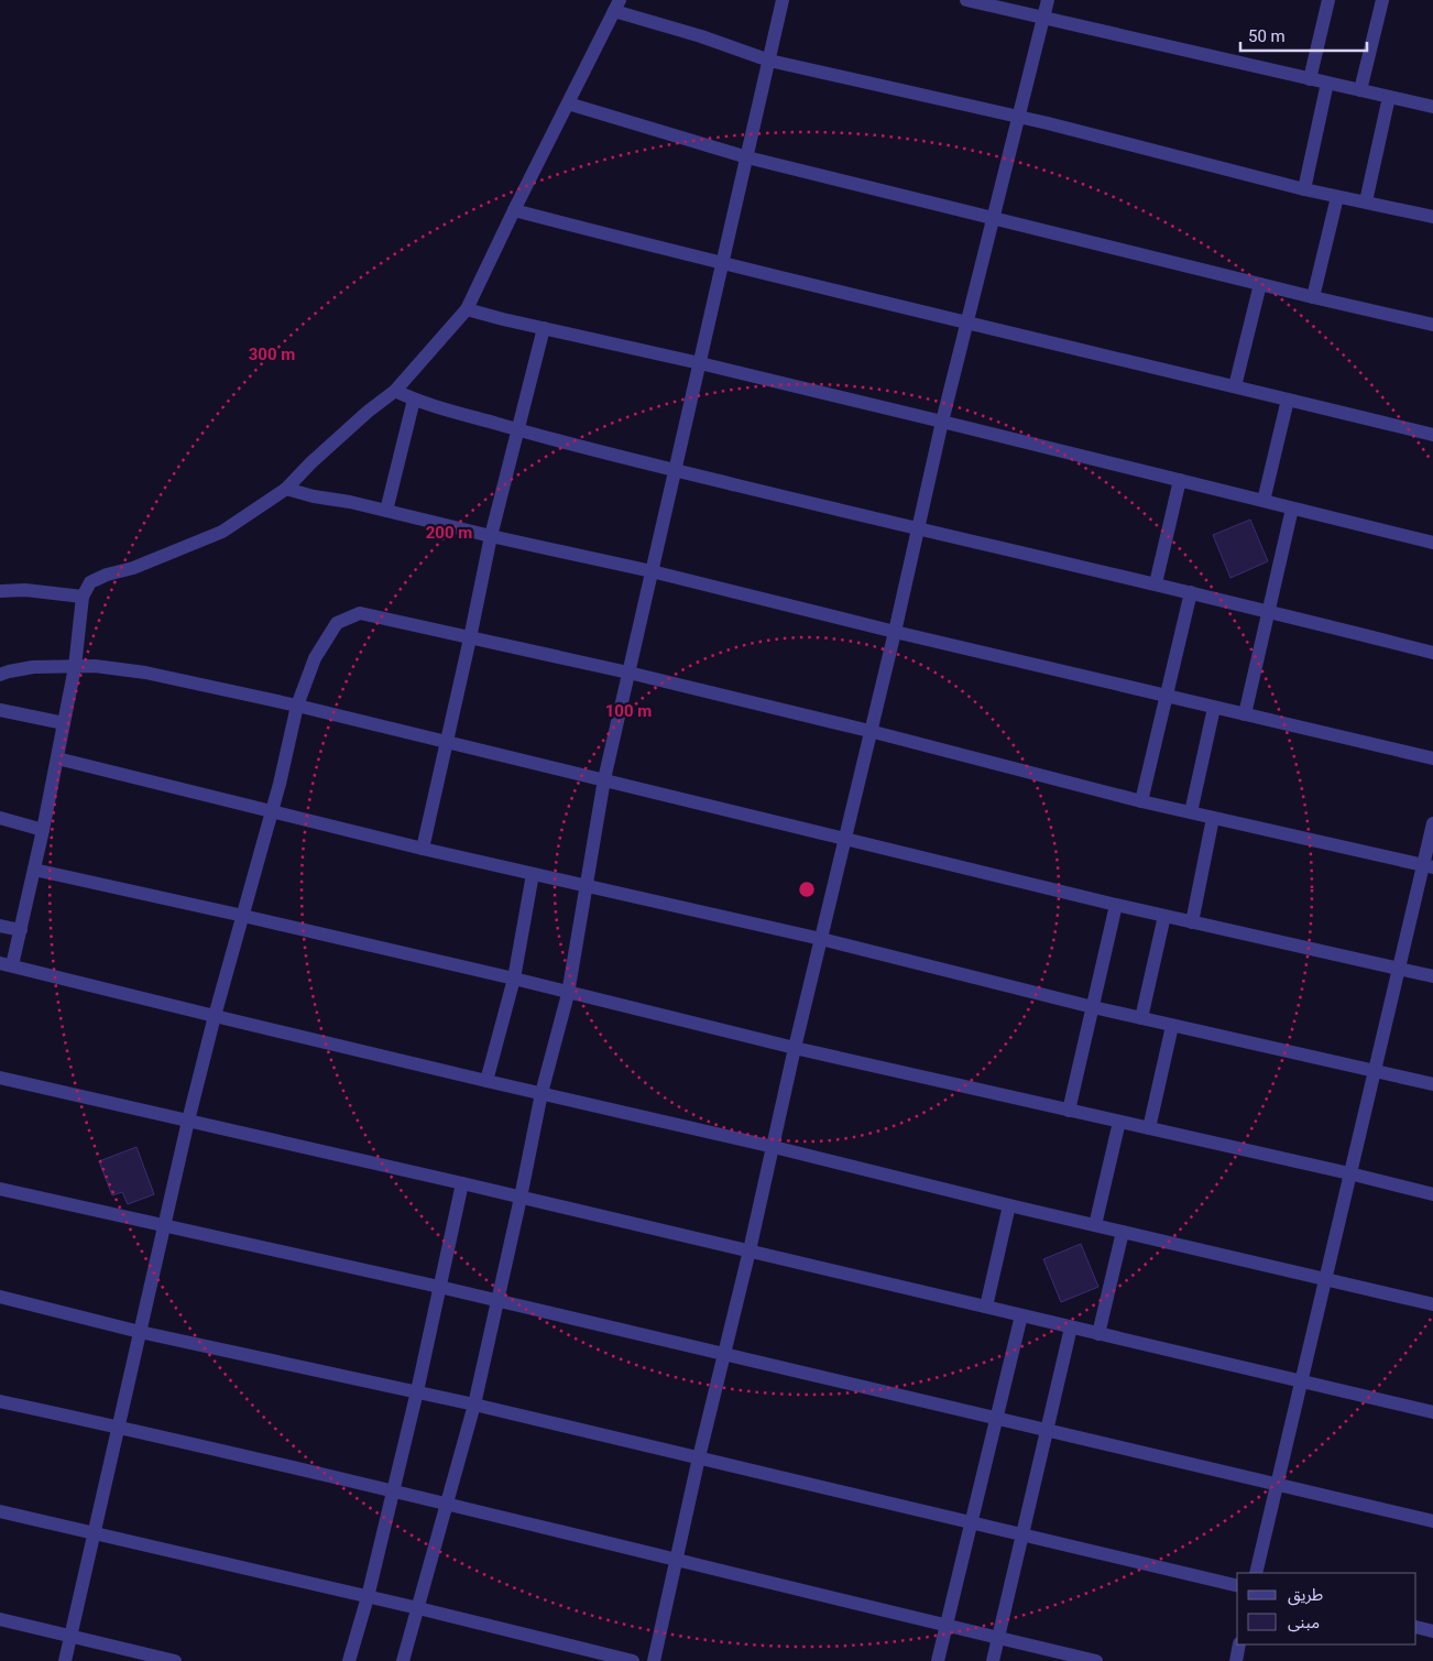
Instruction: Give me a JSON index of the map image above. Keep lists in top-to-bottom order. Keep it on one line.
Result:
{"legend":["طريق","مبنى"],"scale_bar":"50 m","rings":["300 m","200 m","100 m"]}
